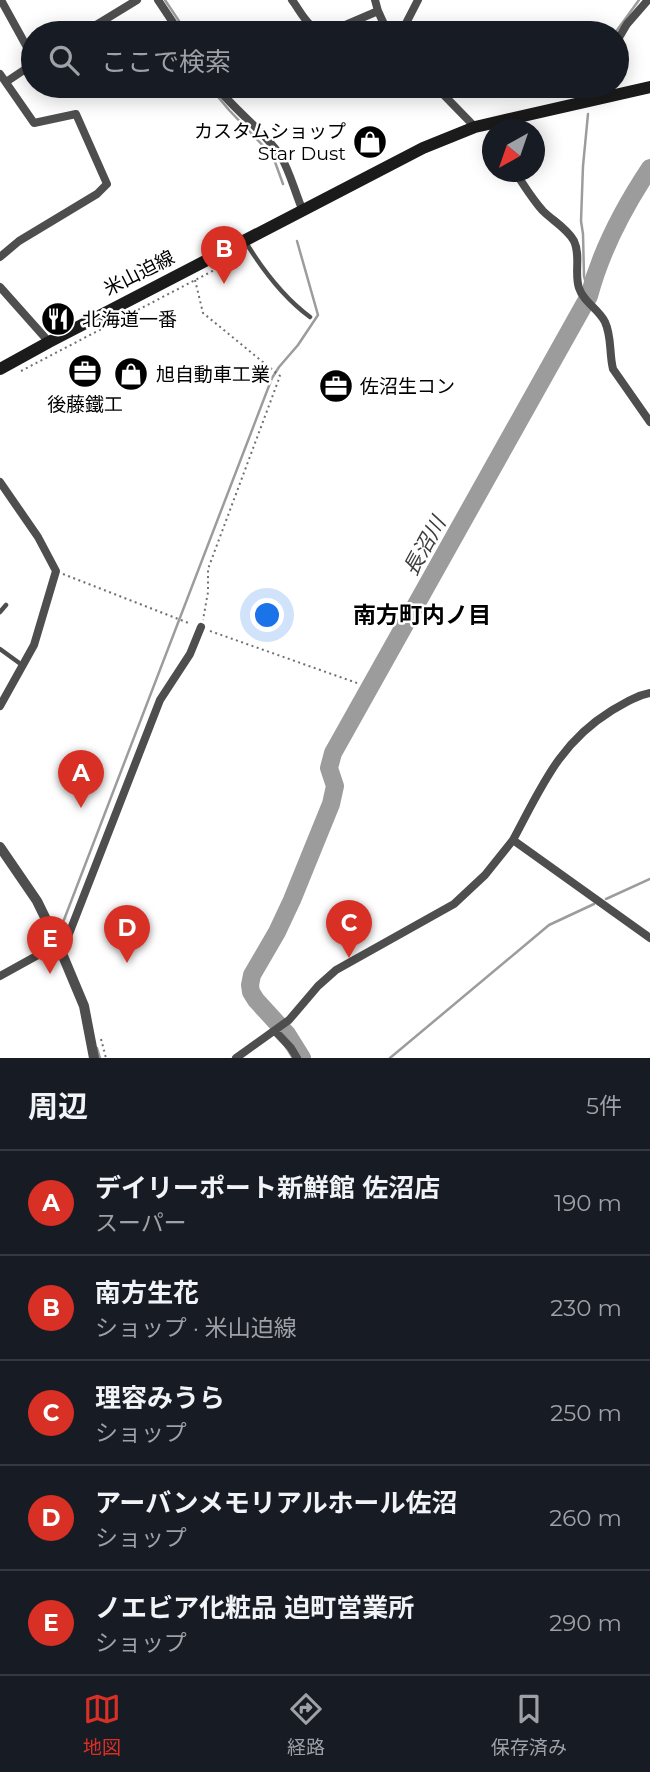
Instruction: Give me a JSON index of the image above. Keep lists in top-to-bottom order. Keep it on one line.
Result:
{"streets":{"main road":["米山迫線"]},"districts":["南方町内ノ目"],"water":["長沼川"],"places":{"shop":["カスタムショップ Star Dust","旭自動車工業"],"restaurant":["北海道一番"],"office":["後藤鐵工","佐沼生コン"]},"north":"bottom left","page":{"search":"ここで検索","pins":["B","A","C","D","E"],"heading":["周辺","5件"],"list":[{"mark":"A","name":"デイリーポート新鮮館 佐沼店","note":"スーパー","value":"190 m"},{"mark":"B","name":"南方生花","note":"ショップ · 米山迫線","value":"230 m"},{"mark":"C","name":"理容みうら","note":"ショップ","value":"250 m"},{"mark":"D","name":"アーバンメモリアルホール佐沼","note":"ショップ","value":"260 m"},{"mark":"E","name":"ノエビア化粧品 迫町営業所","note":"ショップ","value":"290 m"}],"nav":["地図","経路","保存済み"]}}
